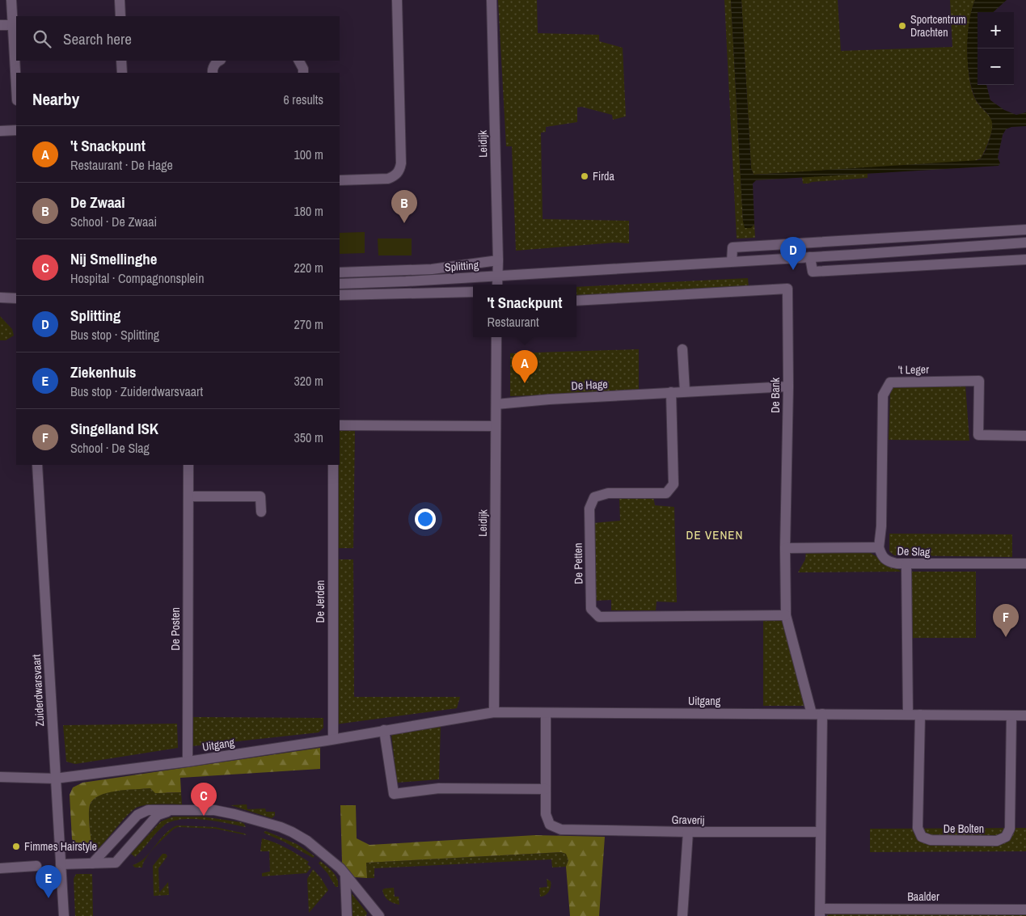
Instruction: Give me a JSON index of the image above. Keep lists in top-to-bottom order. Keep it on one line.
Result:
{"streets":{"street":["Leidijk","Splitting","'t Leger","De Hage","De Bank","De Slag","De Petten","De Jerden","De Posten","Zuiderdwarsvaart","Uitgang","Graverij","De Bolten","Baalder"]},"crossings":[["Leidijk","Splitting"],["Leidijk","De Hage"],["Leidijk","Uitgang"],["'t Leger","De Slag"],["De Hage","De Bank"],["De Hage","De Petten"],["De Bank","De Petten"],["De Bank","Uitgang"],["De Jerden","Uitgang"],["De Posten","Uitgang"],["Zuiderdwarsvaart","Uitgang"],["Uitgang","Graverij"],["Uitgang","De Bolten"]],"districts":["DE VENEN"],"places":["Sportcentrum Drachten","Firda","Fimmes Hairstyle"],"page":{"map_buttons":["+","−"],"search":"Search here","heading":["Nearby","6 results"],"list":[{"mark":"A","name":"'t Snackpunt","note":"Restaurant · De Hage","value":"100 m"},{"mark":"B","name":"De Zwaai","note":"School · De Zwaai","value":"180 m"},{"mark":"C","name":"Nij Smellinghe","note":"Hospital · Compagnonsplein","value":"220 m"},{"mark":"D","name":"Splitting","note":"Bus stop · Splitting","value":"270 m"},{"mark":"E","name":"Ziekenhuis","note":"Bus stop · Zuiderdwarsvaart","value":"320 m"},{"mark":"F","name":"Singelland ISK","note":"School · De Slag","value":"350 m"}],"pins":["B","D","A","F","C","E"],"popup":["'t Snackpunt","Restaurant"]}}
